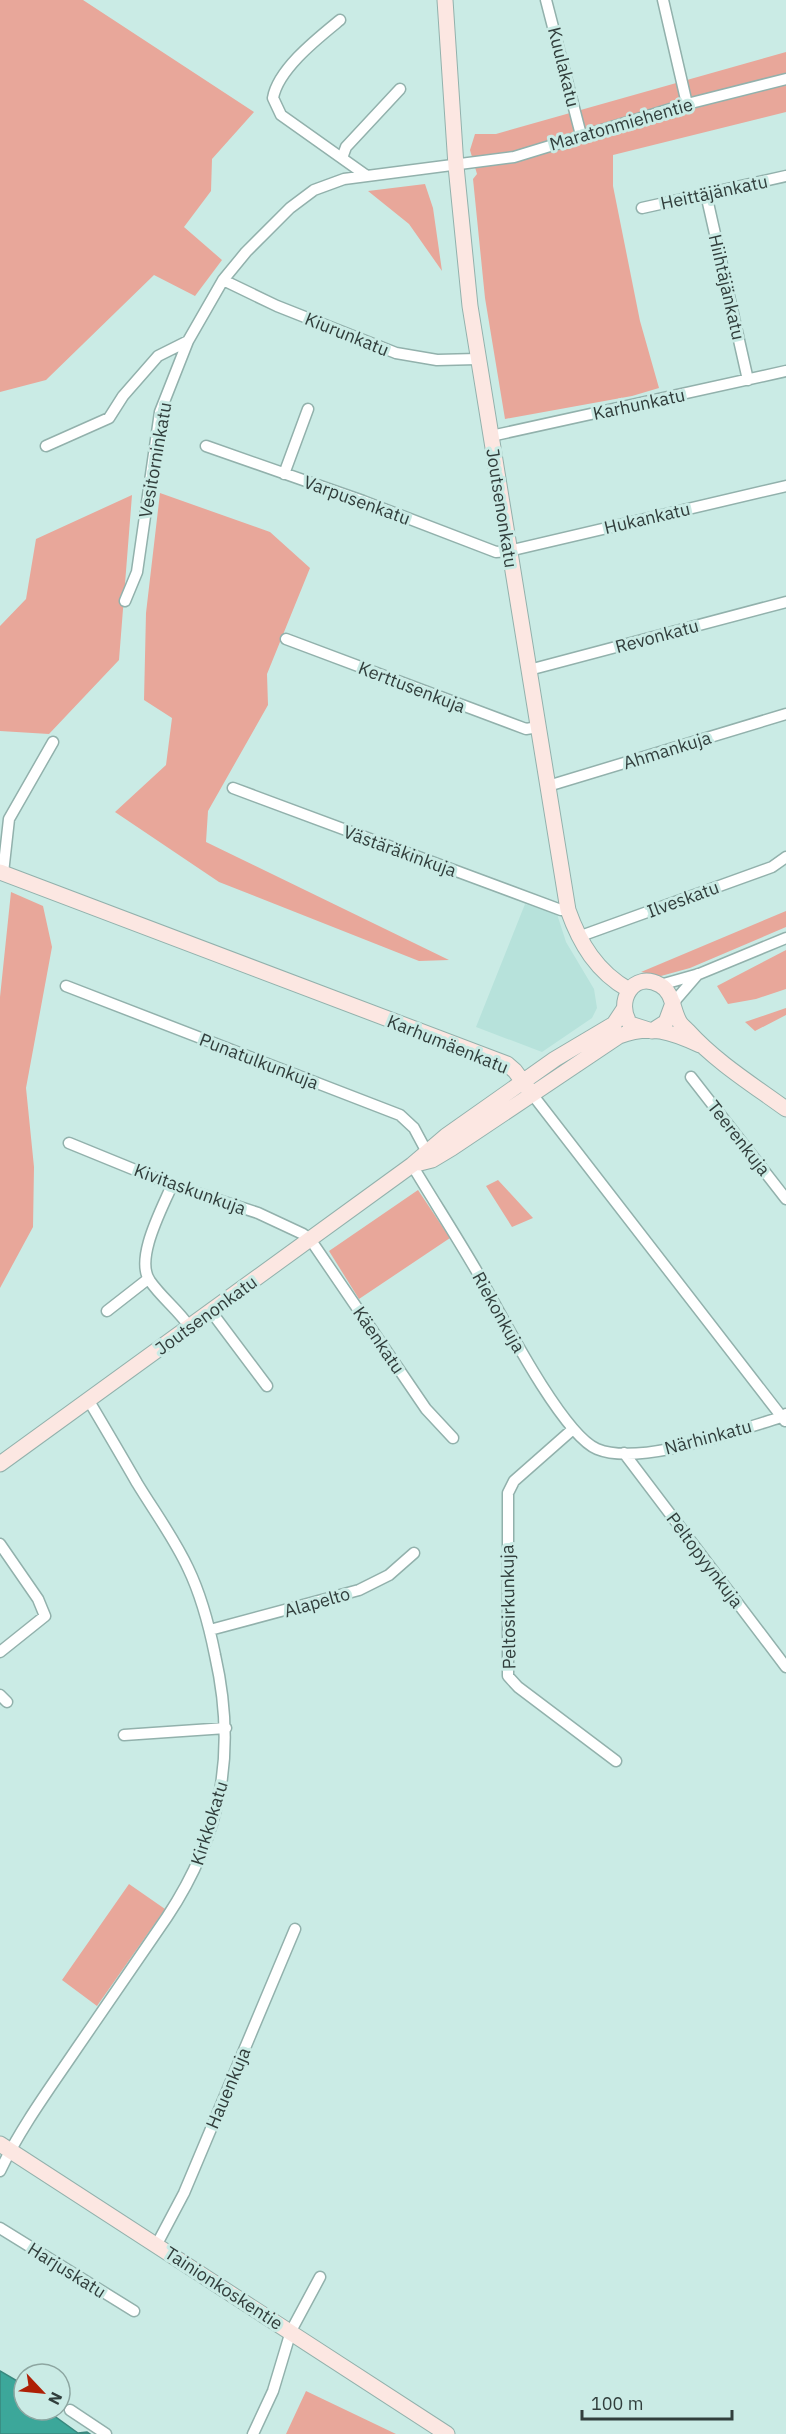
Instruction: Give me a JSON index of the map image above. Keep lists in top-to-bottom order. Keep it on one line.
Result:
{"streets":{"main road":["Joutsenonkatu","Karhumäenkatu","Tainionkoskentie"],"street":["Kuulakatu","Maratonmiehentie","Heittäjänkatu","Hiihtäjänkatu","Kiurunkatu","Karhunkatu","Vesitorninkatu","Varpusenkatu","Hukankatu","Revonkatu","Kerttusenkuja","Ahmankuja","Västäräkinkuja","Ilveskatu","Punatulkunkuja","Teerenkuja","Kivitaskunkuja","Riekonkuja","Käenkatu","Närhinkatu","Peltopyynkuja","Alapelto","Peltosirkunkuja","Kirkkokatu","Hauenkuja","Harjuskatu"]},"crossings":[["Kuulakatu","Maratonmiehentie"],["Maratonmiehentie","Vesitorninkatu"],["Maratonmiehentie","Joutsenonkatu"],["Heittäjänkatu","Hiihtäjänkatu"],["Hiihtäjänkatu","Karhunkatu"],["Kiurunkatu","Vesitorninkatu"],["Kiurunkatu","Joutsenonkatu"],["Karhunkatu","Joutsenonkatu"],["Vesitorninkatu","Joutsenonkatu"],["Varpusenkatu","Joutsenonkatu"],["Varpusenkatu","Hukankatu"],["Joutsenonkatu","Hukankatu"],["Joutsenonkatu","Revonkatu"],["Joutsenonkatu","Kerttusenkuja"],["Joutsenonkatu","Ahmankuja"],["Joutsenonkatu","Västäräkinkuja"],["Joutsenonkatu","Ilveskatu"],["Joutsenonkatu","Karhumäenkatu"],["Joutsenonkatu","Punatulkunkuja"],["Joutsenonkatu","Kivitaskunkuja"],["Joutsenonkatu","Riekonkuja"],["Joutsenonkatu","Käenkatu"],["Joutsenonkatu","Kirkkokatu"],["Karhumäenkatu","Närhinkatu"],["Kivitaskunkuja","Käenkatu"],["Riekonkuja","Närhinkatu"],["Riekonkuja","Peltosirkunkuja"],["Närhinkatu","Peltopyynkuja"],["Alapelto","Kirkkokatu"],["Kirkkokatu","Tainionkoskentie"],["Hauenkuja","Tainionkoskentie"]],"scale_bar":"100 m","north":"bottom right"}
